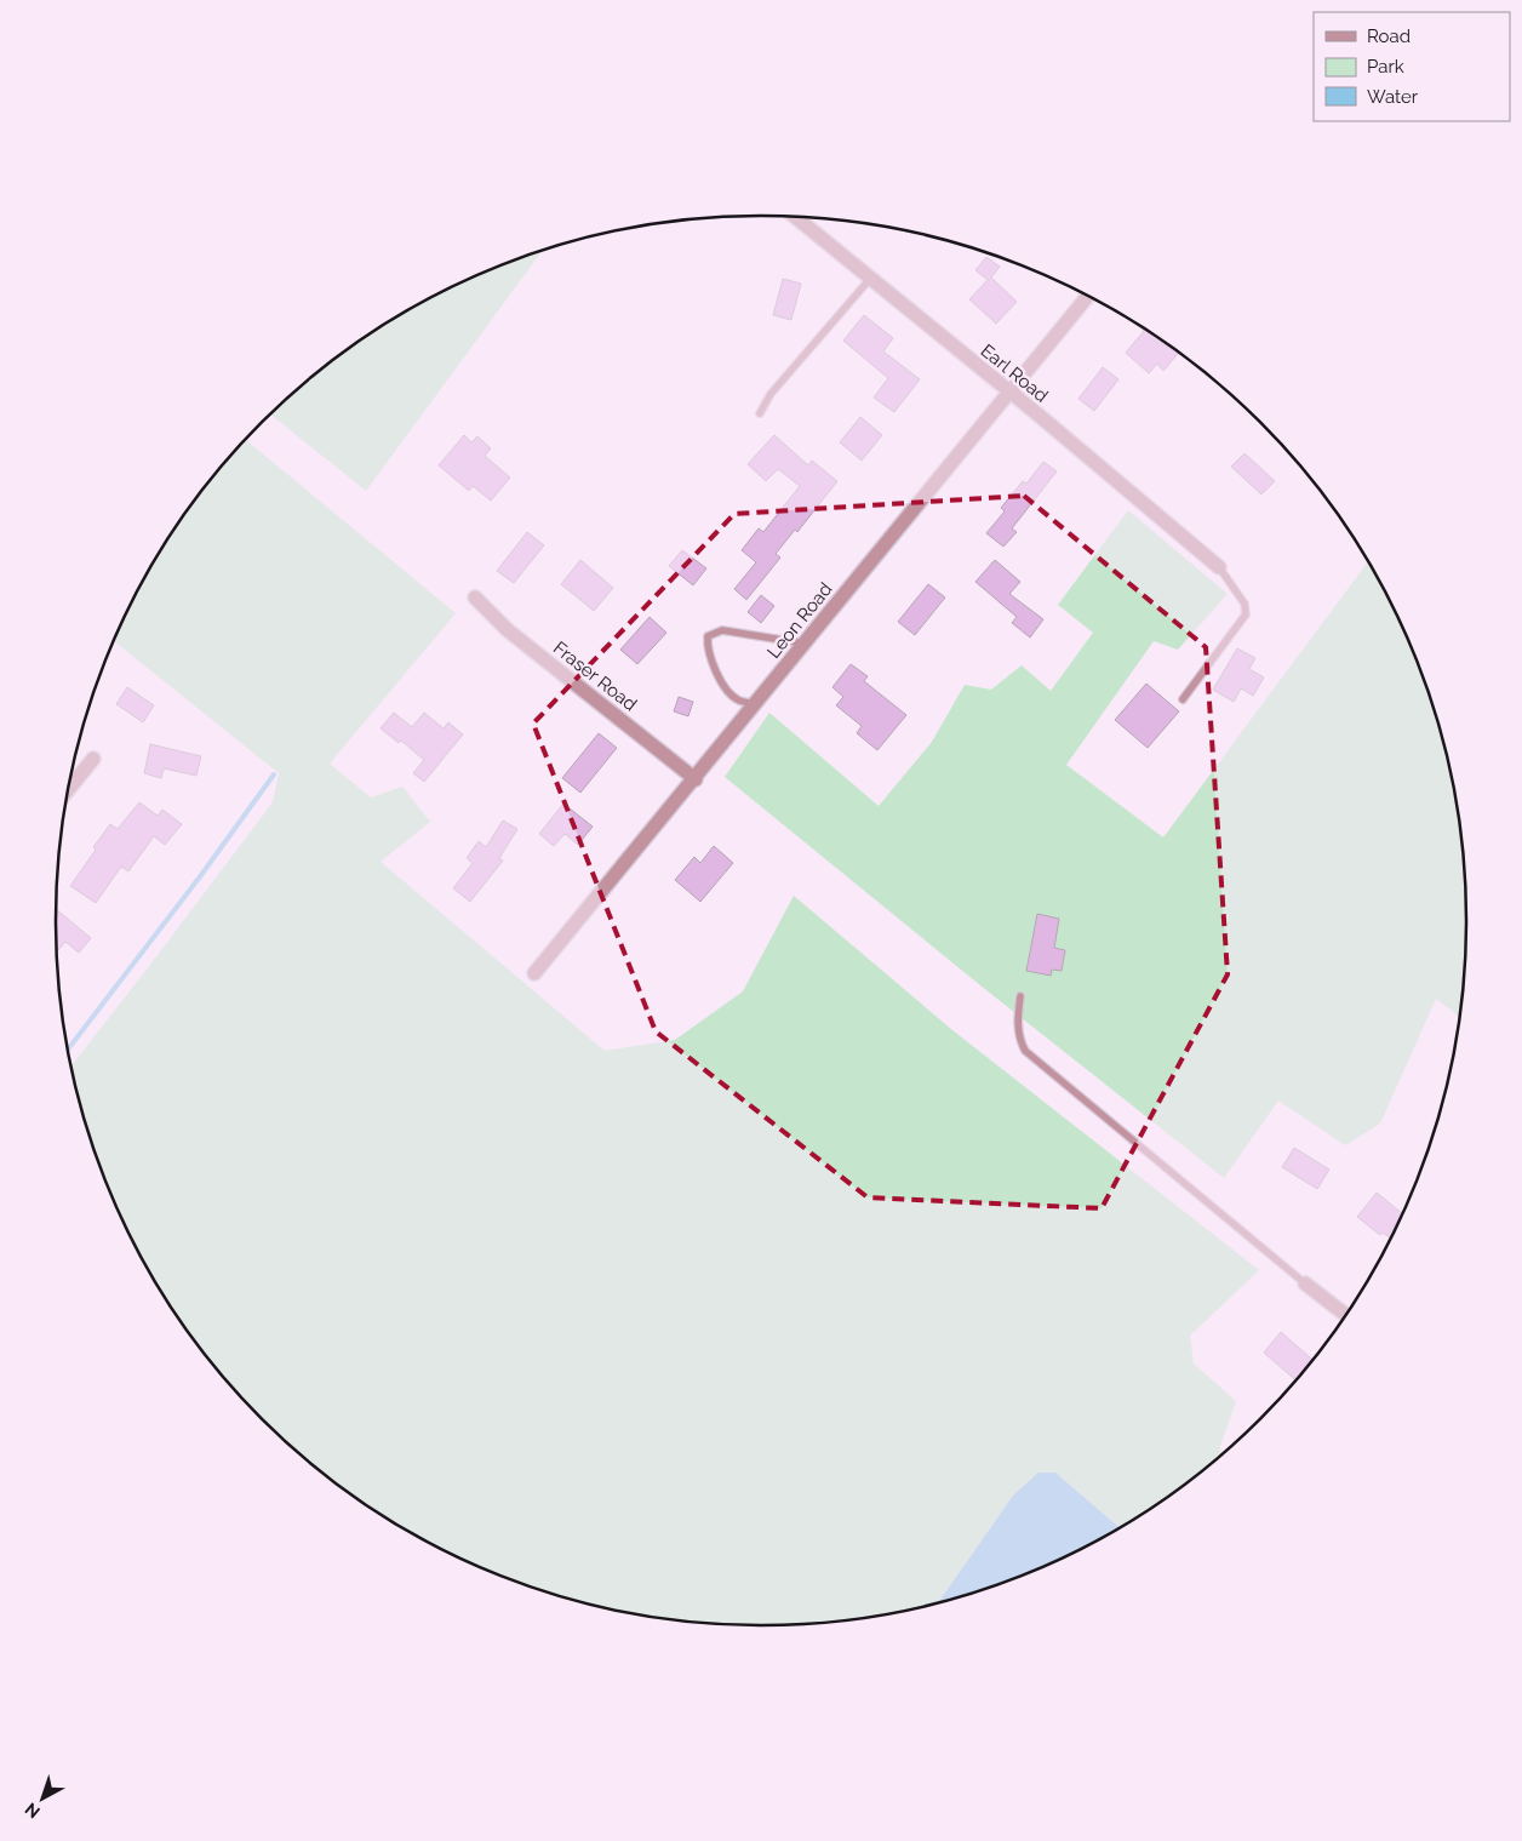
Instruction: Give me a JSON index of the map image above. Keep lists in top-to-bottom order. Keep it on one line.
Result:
{"streets":{"street":["Earl Road","Leon Road","Fraser Road"]},"crossings":[["Earl Road","Leon Road"],["Leon Road","Fraser Road"]],"legend":["Road","Park","Water"],"north":"bottom left"}
